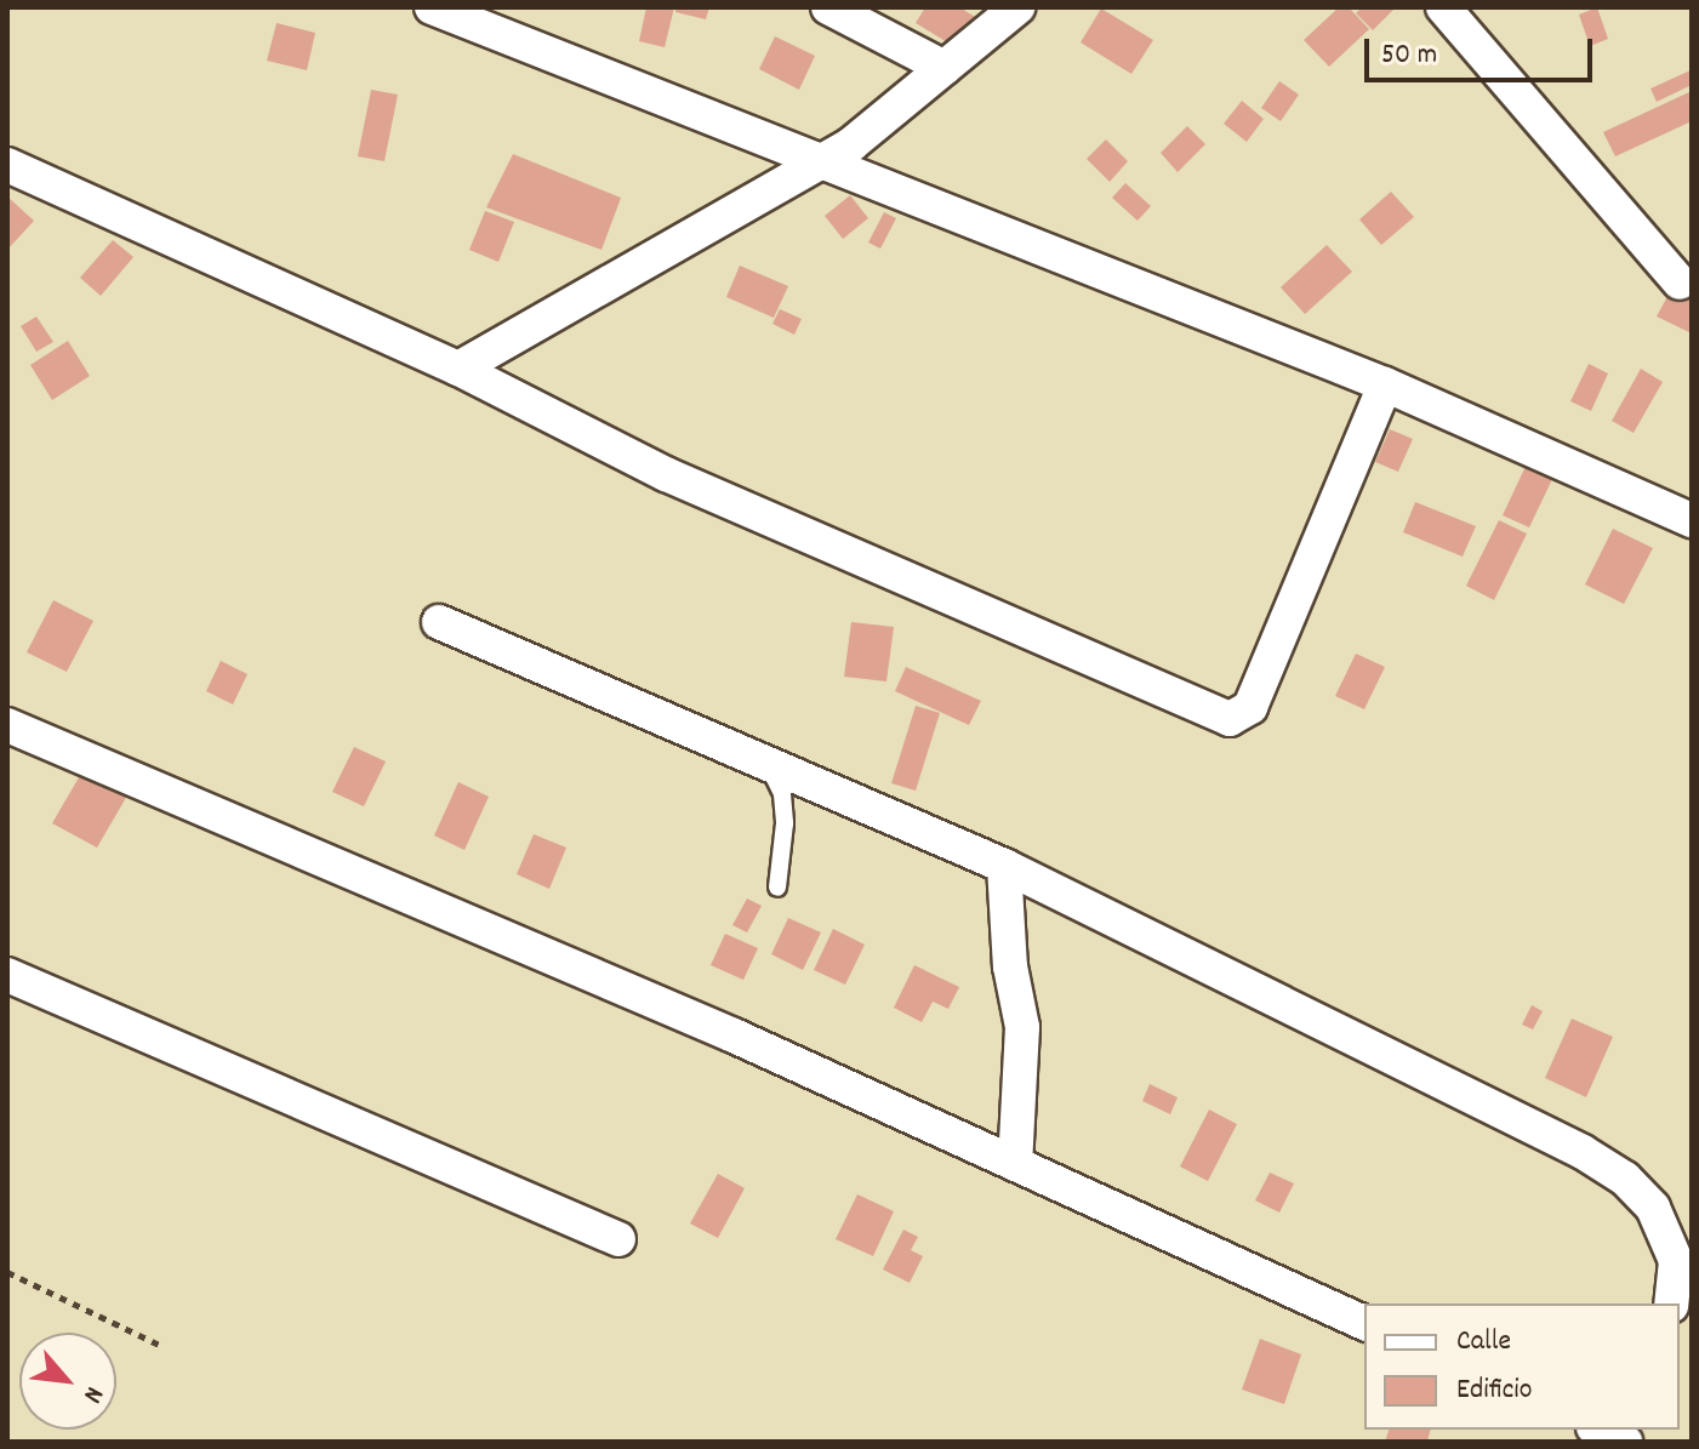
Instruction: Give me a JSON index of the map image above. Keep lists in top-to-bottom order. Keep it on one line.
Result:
{"legend":["Calle","Edificio"],"scale_bar":"50 m","north":"bottom right"}
